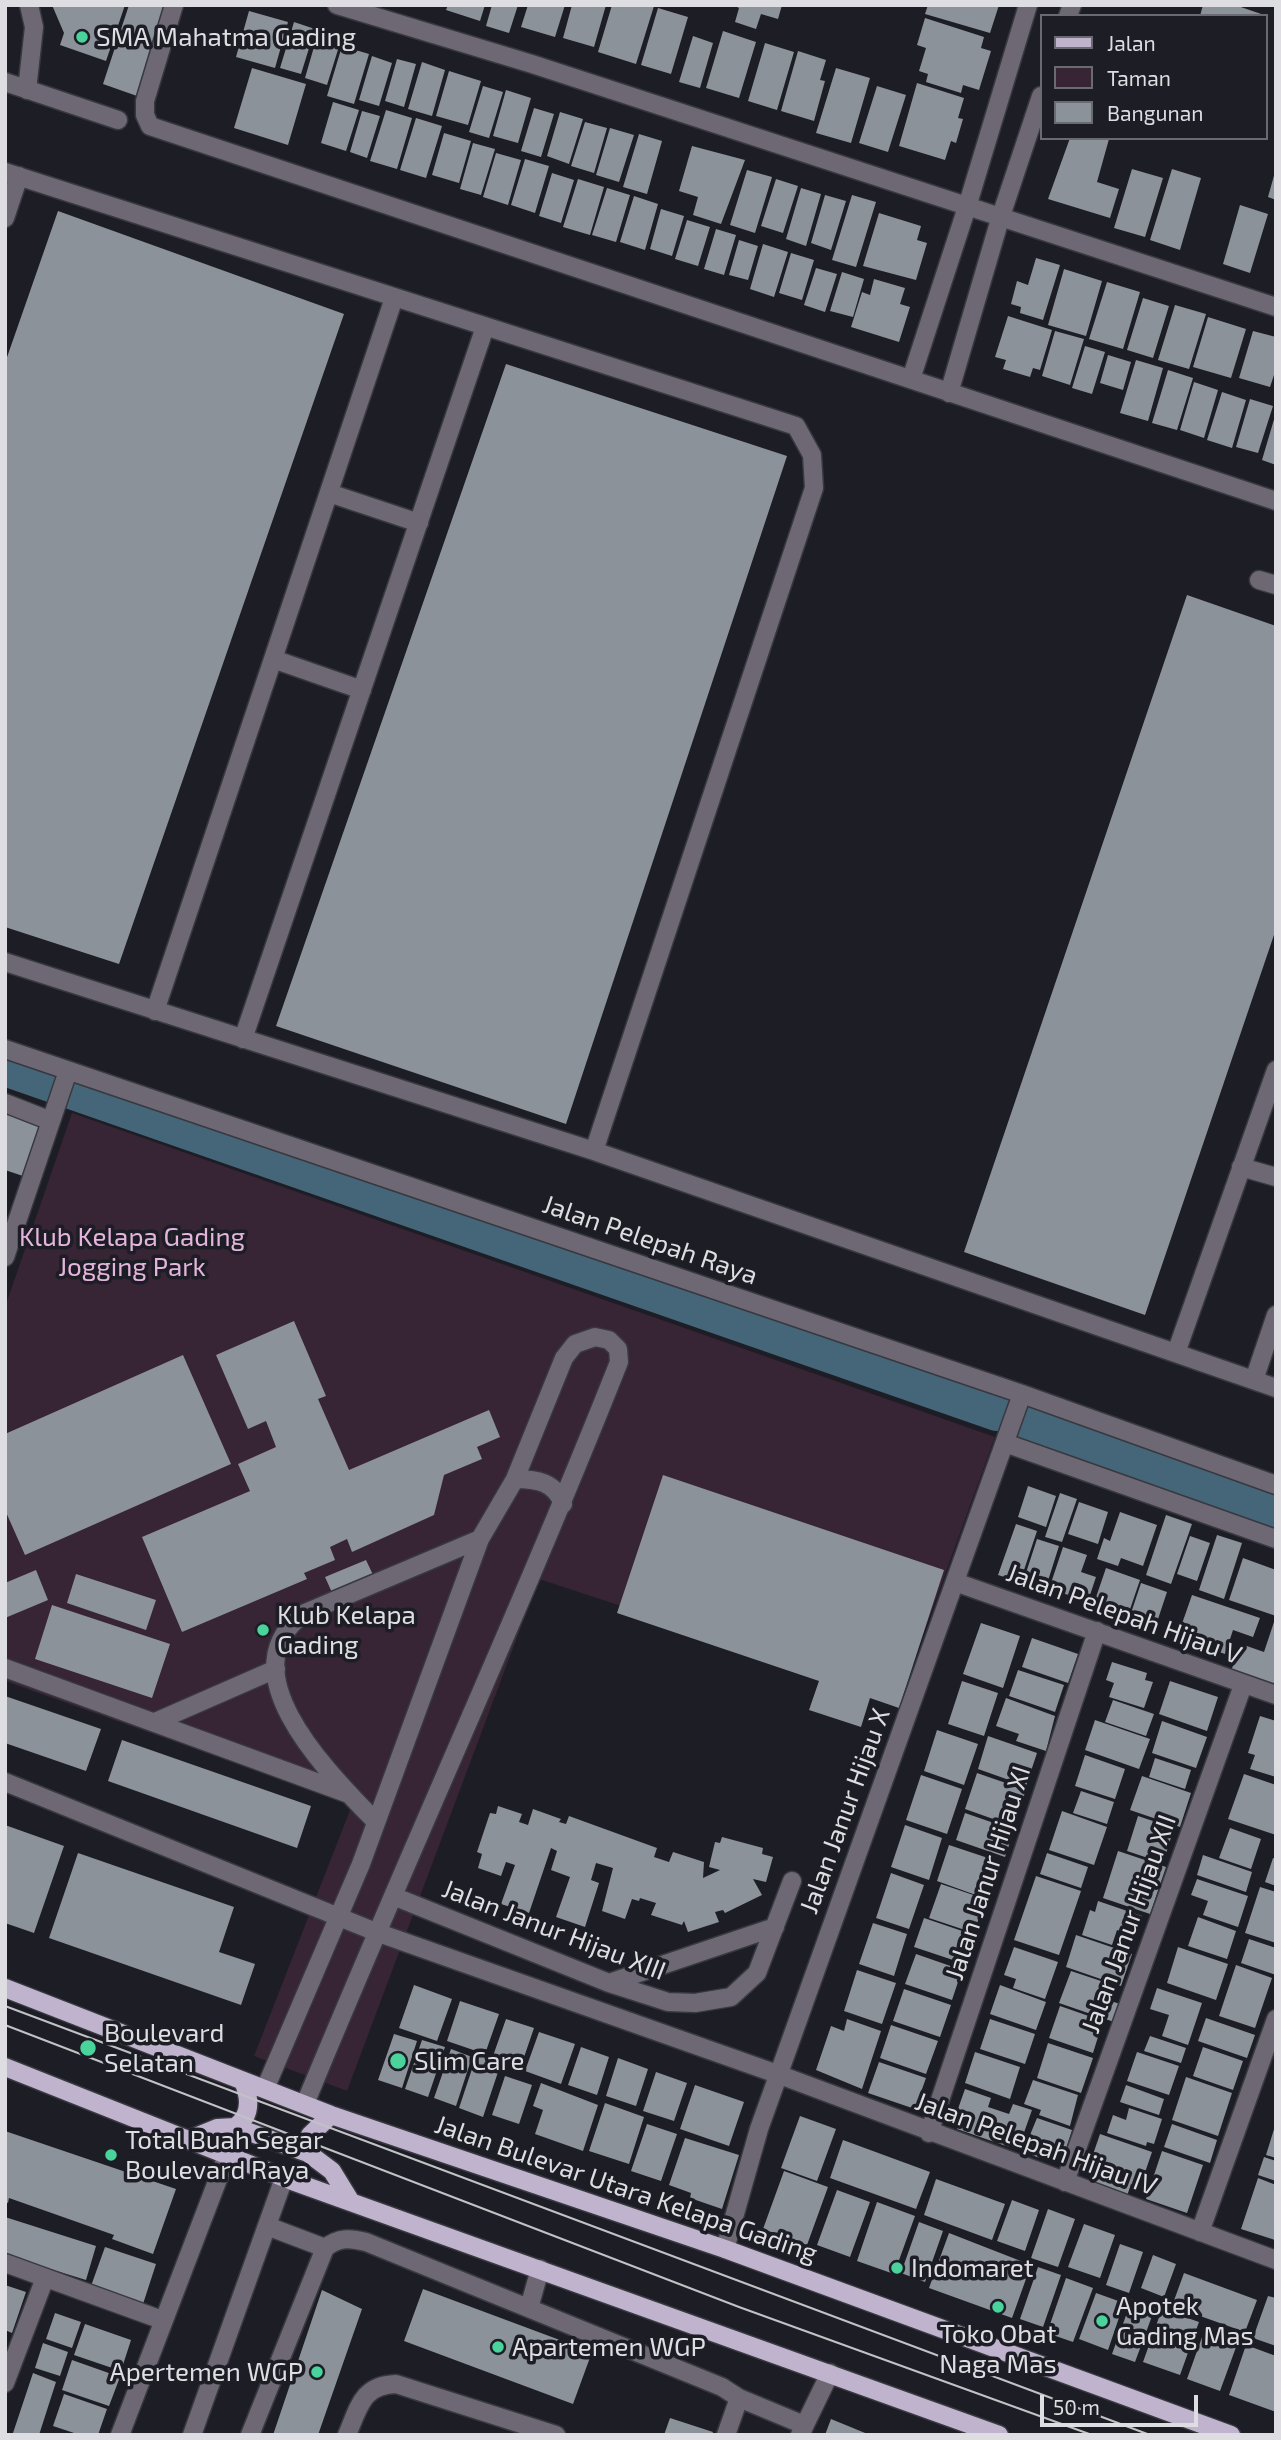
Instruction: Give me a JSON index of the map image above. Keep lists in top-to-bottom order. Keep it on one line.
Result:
{"streets":{"main road":["Jalan Bulevar Utara Kelapa Gading"],"street":["Jalan Pelepah Raya","Jalan Pelepah Hijau V","Jalan Janur Hijau X","Jalan Janur Hijau XI","Jalan Janur Hijau XII","Jalan Janur Hijau XIII","Jalan Pelepah Hijau IV"]},"crossings":[["Jalan Pelepah Raya","Jalan Janur Hijau X"],["Jalan Pelepah Hijau V","Jalan Janur Hijau X"],["Jalan Pelepah Hijau V","Jalan Janur Hijau XI"],["Jalan Pelepah Hijau V","Jalan Janur Hijau XII"],["Jalan Janur Hijau X","Jalan Pelepah Hijau IV"],["Jalan Janur Hijau X","Jalan Bulevar Utara Kelapa Gading"],["Jalan Janur Hijau XI","Jalan Pelepah Hijau IV"],["Jalan Janur Hijau XII","Jalan Pelepah Hijau IV"]],"parks":["Klub Kelapa Gading Jogging Park"],"places":["SMA Mahatma Gading","Klub Kelapa Gading","Boulevard Selatan","Slim Care","Total Buah Segar Boulevard Raya","Indomaret","Toko Obat Naga Mas","Apotek Gading Mas","Apartemen WGP","Apertemen WGP"],"legend":["Jalan","Taman","Bangunan"],"scale_bar":"50 m"}
